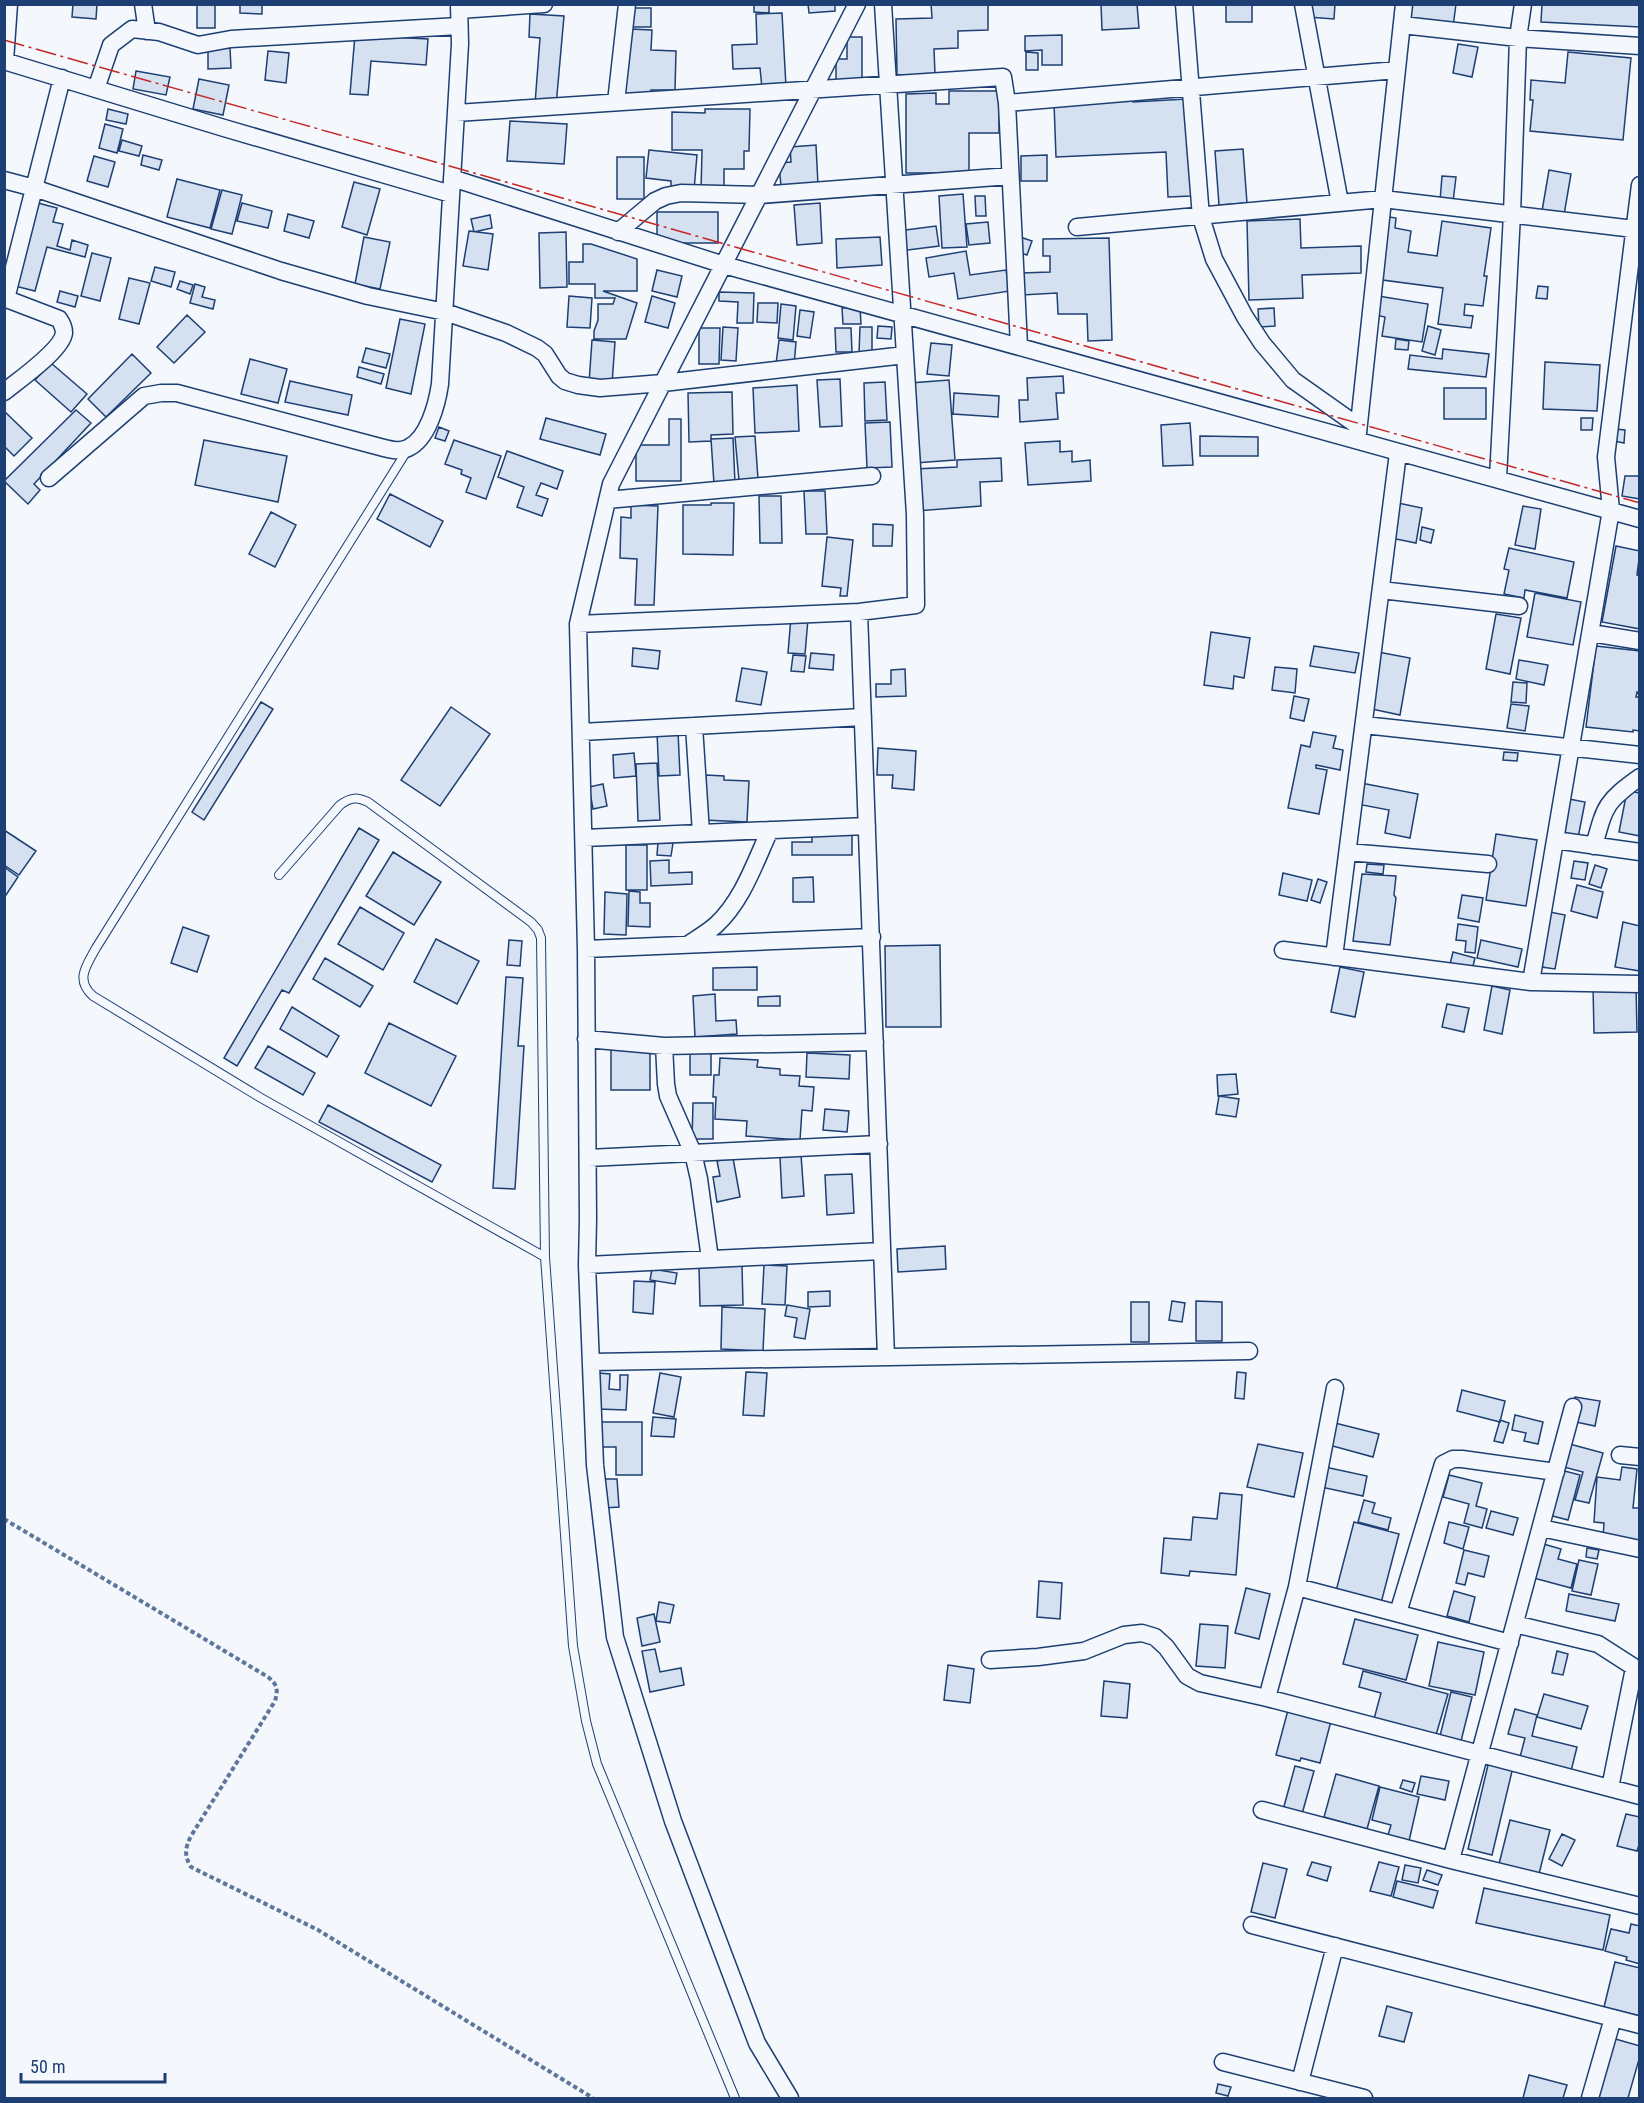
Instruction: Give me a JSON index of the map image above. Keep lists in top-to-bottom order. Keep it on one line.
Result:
{"scale_bar":"50 m"}
